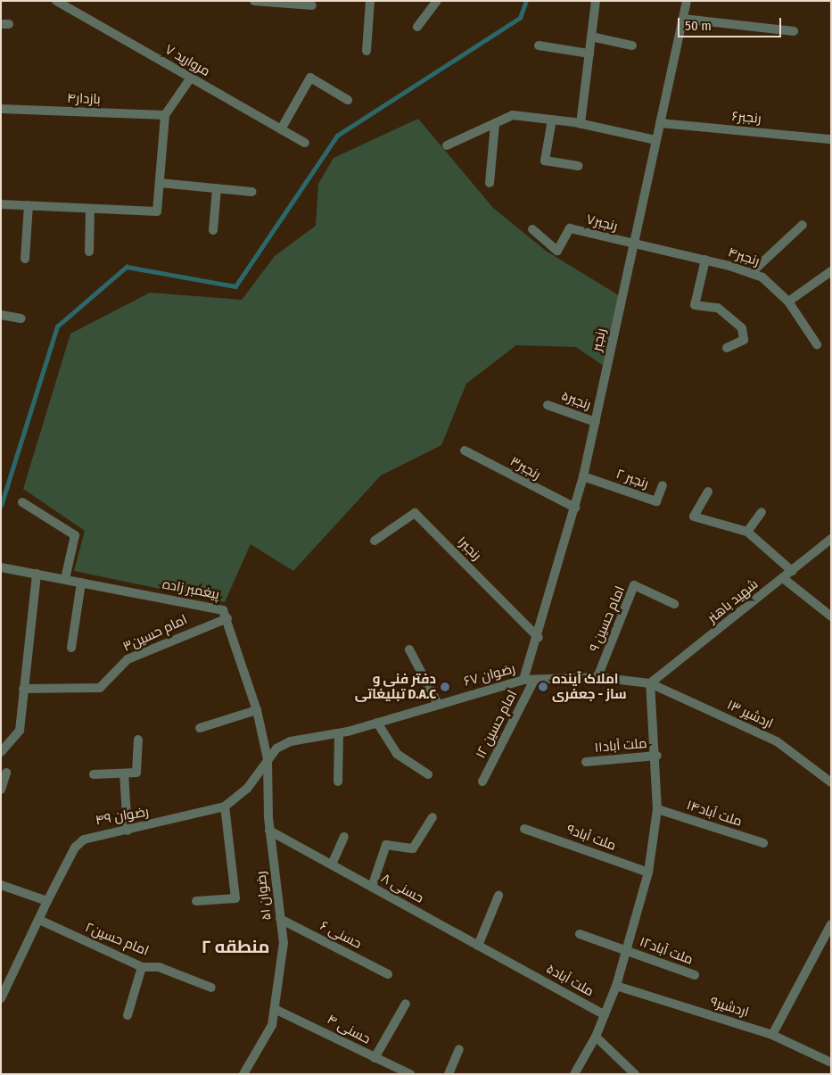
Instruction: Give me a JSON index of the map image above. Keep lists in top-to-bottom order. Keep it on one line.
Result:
{"streets":{"street":["مروارید ۷","بازدار۴","رنجبر۶","رنجبر۷","رنجبر۴","رنجبر","رنجبر۵","رنجبر۳","رنجبر ۲","رنجبر۱","پیغمبر زاده","شهید باهنر","امام حسین ۹","امام حسین۳","رضوان ۶۷","اردشیر ۱۳","امام حسین ۱۲","ملت آباد۱۱","ملت آباد۱۴","رضوان ۴۹","ملت آباد۹","حسنی ۸","رضوان ۵۱","حسنی ۶","امام حسین۲","ملت آباد۱۲","ملت آباد۵","اردشیر۹","حسنی ۴"]},"crossings":[["رنجبر۶","رنجبر"],["رنجبر۷","رنجبر۴"],["رنجبر۷","رنجبر"],["رنجبر۴","رنجبر"],["رنجبر","رنجبر۵"],["رنجبر","رنجبر۳"],["رنجبر","رنجبر ۲"],["رنجبر","رنجبر۱"],["رنجبر","رضوان ۶۷"],["پیغمبر زاده","امام حسین۳"],["پیغمبر زاده","رضوان ۶۷"],["پیغمبر زاده","رضوان ۴۹"],["پیغمبر زاده","رضوان ۵۱"],["شهید باهنر","رضوان ۶۷"],["شهید باهنر","اردشیر ۱۳"],["امام حسین ۹","رضوان ۶۷"],["رضوان ۶۷","اردشیر ۱۳"],["رضوان ۶۷","امام حسین ۱۲"],["رضوان ۶۷","رضوان ۴۹"],["رضوان ۶۷","رضوان ۵۱"],["رضوان ۴۹","رضوان ۵۱"],["رضوان ۴۹","امام حسین۲"],["حسنی ۸","رضوان ۵۱"],["حسنی ۸","ملت آباد۵"],["رضوان ۵۱","حسنی ۶"],["رضوان ۵۱","حسنی ۴"]],"districts":["منطقه ۲"],"places":["دفتر فنی و تبلیغاتی D.A.C","املاک آینده ساز - جعفری"],"scale_bar":"50 m"}
